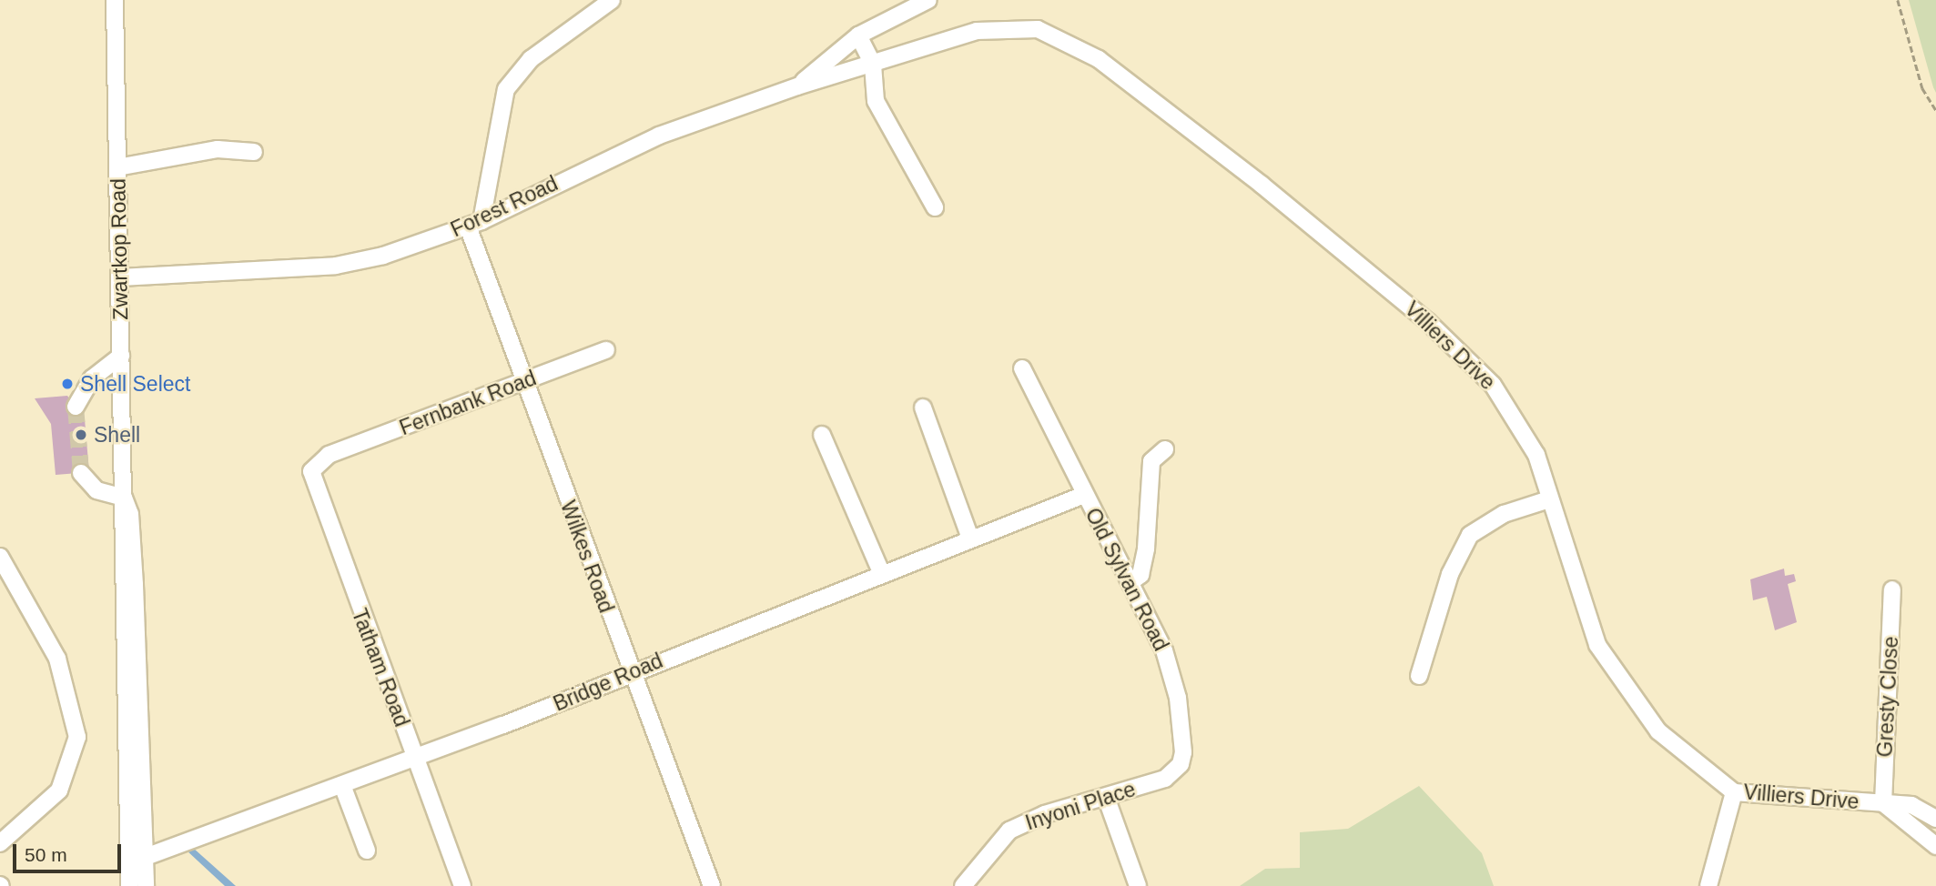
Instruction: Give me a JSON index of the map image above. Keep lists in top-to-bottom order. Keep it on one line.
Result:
{"streets":{"street":["Forest Road","Zwartkop Road","Villiers Drive","Fernbank Road","Wilkes Road","Old Sylvan Road","Tatham Road","Bridge Road","Gresty Close","Inyoni Place"]},"crossings":[["Forest Road","Zwartkop Road"],["Forest Road","Villiers Drive"],["Forest Road","Wilkes Road"],["Zwartkop Road","Bridge Road"],["Villiers Drive","Gresty Close"],["Fernbank Road","Wilkes Road"],["Fernbank Road","Tatham Road"],["Wilkes Road","Bridge Road"],["Old Sylvan Road","Bridge Road"],["Old Sylvan Road","Inyoni Place"],["Tatham Road","Bridge Road"]],"places":["Shell Select","Shell"],"scale_bar":"50 m"}
